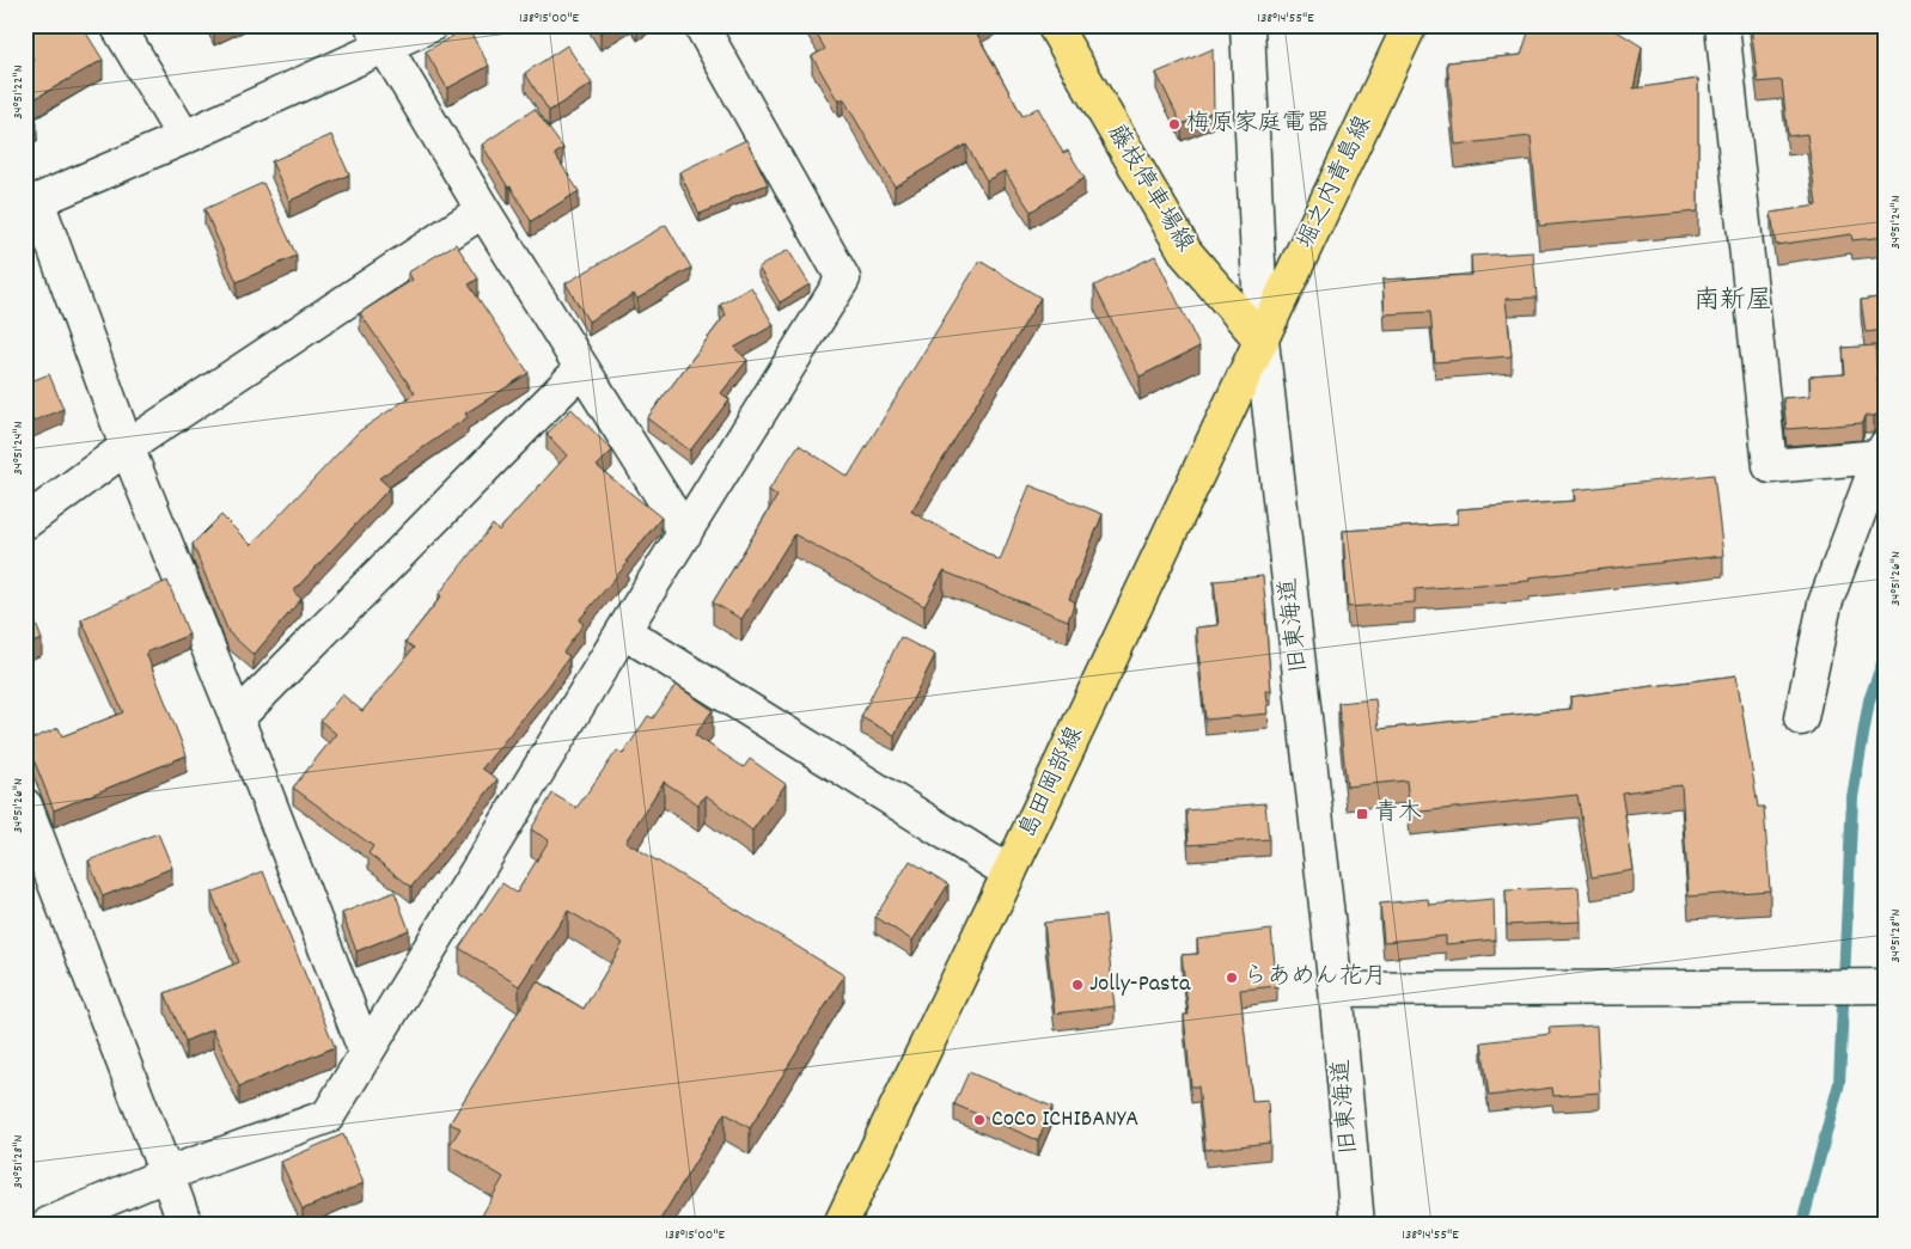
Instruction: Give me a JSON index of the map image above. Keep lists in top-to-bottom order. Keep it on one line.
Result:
{"streets":{"main road":["堀之内青島線","藤枝停車場線","島田岡部線"],"street":["旧東海道"]},"crossings":[["堀之内青島線","藤枝停車場線"],["堀之内青島線","旧東海道"],["堀之内青島線","島田岡部線"],["藤枝停車場線","旧東海道"],["藤枝停車場線","島田岡部線"],["旧東海道","島田岡部線"]],"districts":["南新屋"],"places":{"other":["梅原家庭電器","らあめん花月","Jolly-Pasta","CoCo ICHIBANYA"],"transit":["青木"]},"coordinates":["138°15'00\"E","138°14'55\"E","34°51'22\"N","34°51'24\"N","34°51'26\"N","34°51'28\"N"]}
